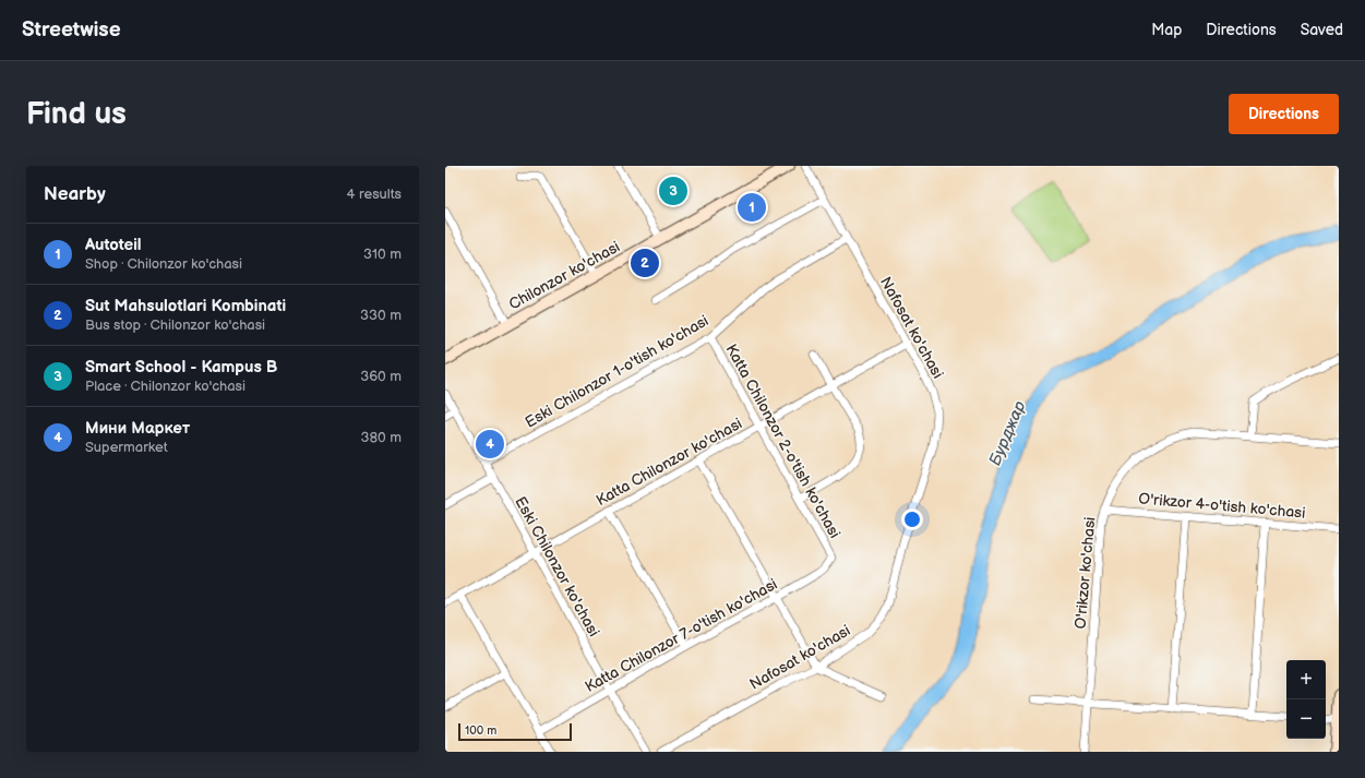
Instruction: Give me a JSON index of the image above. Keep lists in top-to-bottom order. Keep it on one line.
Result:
{"streets":{"main road":["Chilonzor ko'chasi"],"street":["Nafosat ko'chasi","Eski Chilonzor 1-o'tish ko'chasi","Katta Chilonzor 2-o'tish ko'chasi","Katta Chilonzor ko'chasi","O'rikzor 4-o'tish ko'chasi","Eski Chilonzor ko'chasi","O'rikzor ko'chasi","Katta Chilonzor 7-o'tish ko'chasi"]},"crossings":[["Nafosat ko'chasi","Eski Chilonzor 1-o'tish ko'chasi"],["Nafosat ko'chasi","Katta Chilonzor ko'chasi"],["Eski Chilonzor 1-o'tish ko'chasi","Katta Chilonzor 2-o'tish ko'chasi"],["Eski Chilonzor 1-o'tish ko'chasi","Eski Chilonzor ko'chasi"],["Katta Chilonzor 2-o'tish ko'chasi","Katta Chilonzor ko'chasi"],["Katta Chilonzor 2-o'tish ko'chasi","Katta Chilonzor 7-o'tish ko'chasi"],["Katta Chilonzor ko'chasi","Eski Chilonzor ko'chasi"],["O'rikzor 4-o'tish ko'chasi","O'rikzor ko'chasi"],["Eski Chilonzor ko'chasi","Katta Chilonzor 7-o'tish ko'chasi"]],"water":["Бурджар"],"scale_bar":"100 m","page":{"header":"Streetwise","nav":["Map","Directions","Saved"],"buttons":"Directions","title":"Find us","heading":["Nearby","4 results"],"pins":["3","1","2","4"],"list":[{"mark":"1","name":"Autoteil","note":"Shop · Chilonzor ko'chasi","value":"310 m"},{"mark":"2","name":"Sut Mahsulotlari Kombinati","note":"Bus stop · Chilonzor ko'chasi","value":"330 m"},{"mark":"3","name":"Smart School - Kampus B","note":"Place · Chilonzor ko'chasi","value":"360 m"},{"mark":"4","name":"Мини Маркет","note":"Supermarket","value":"380 m"}],"map_buttons":["+","−"],"scale":"100 m"}}
